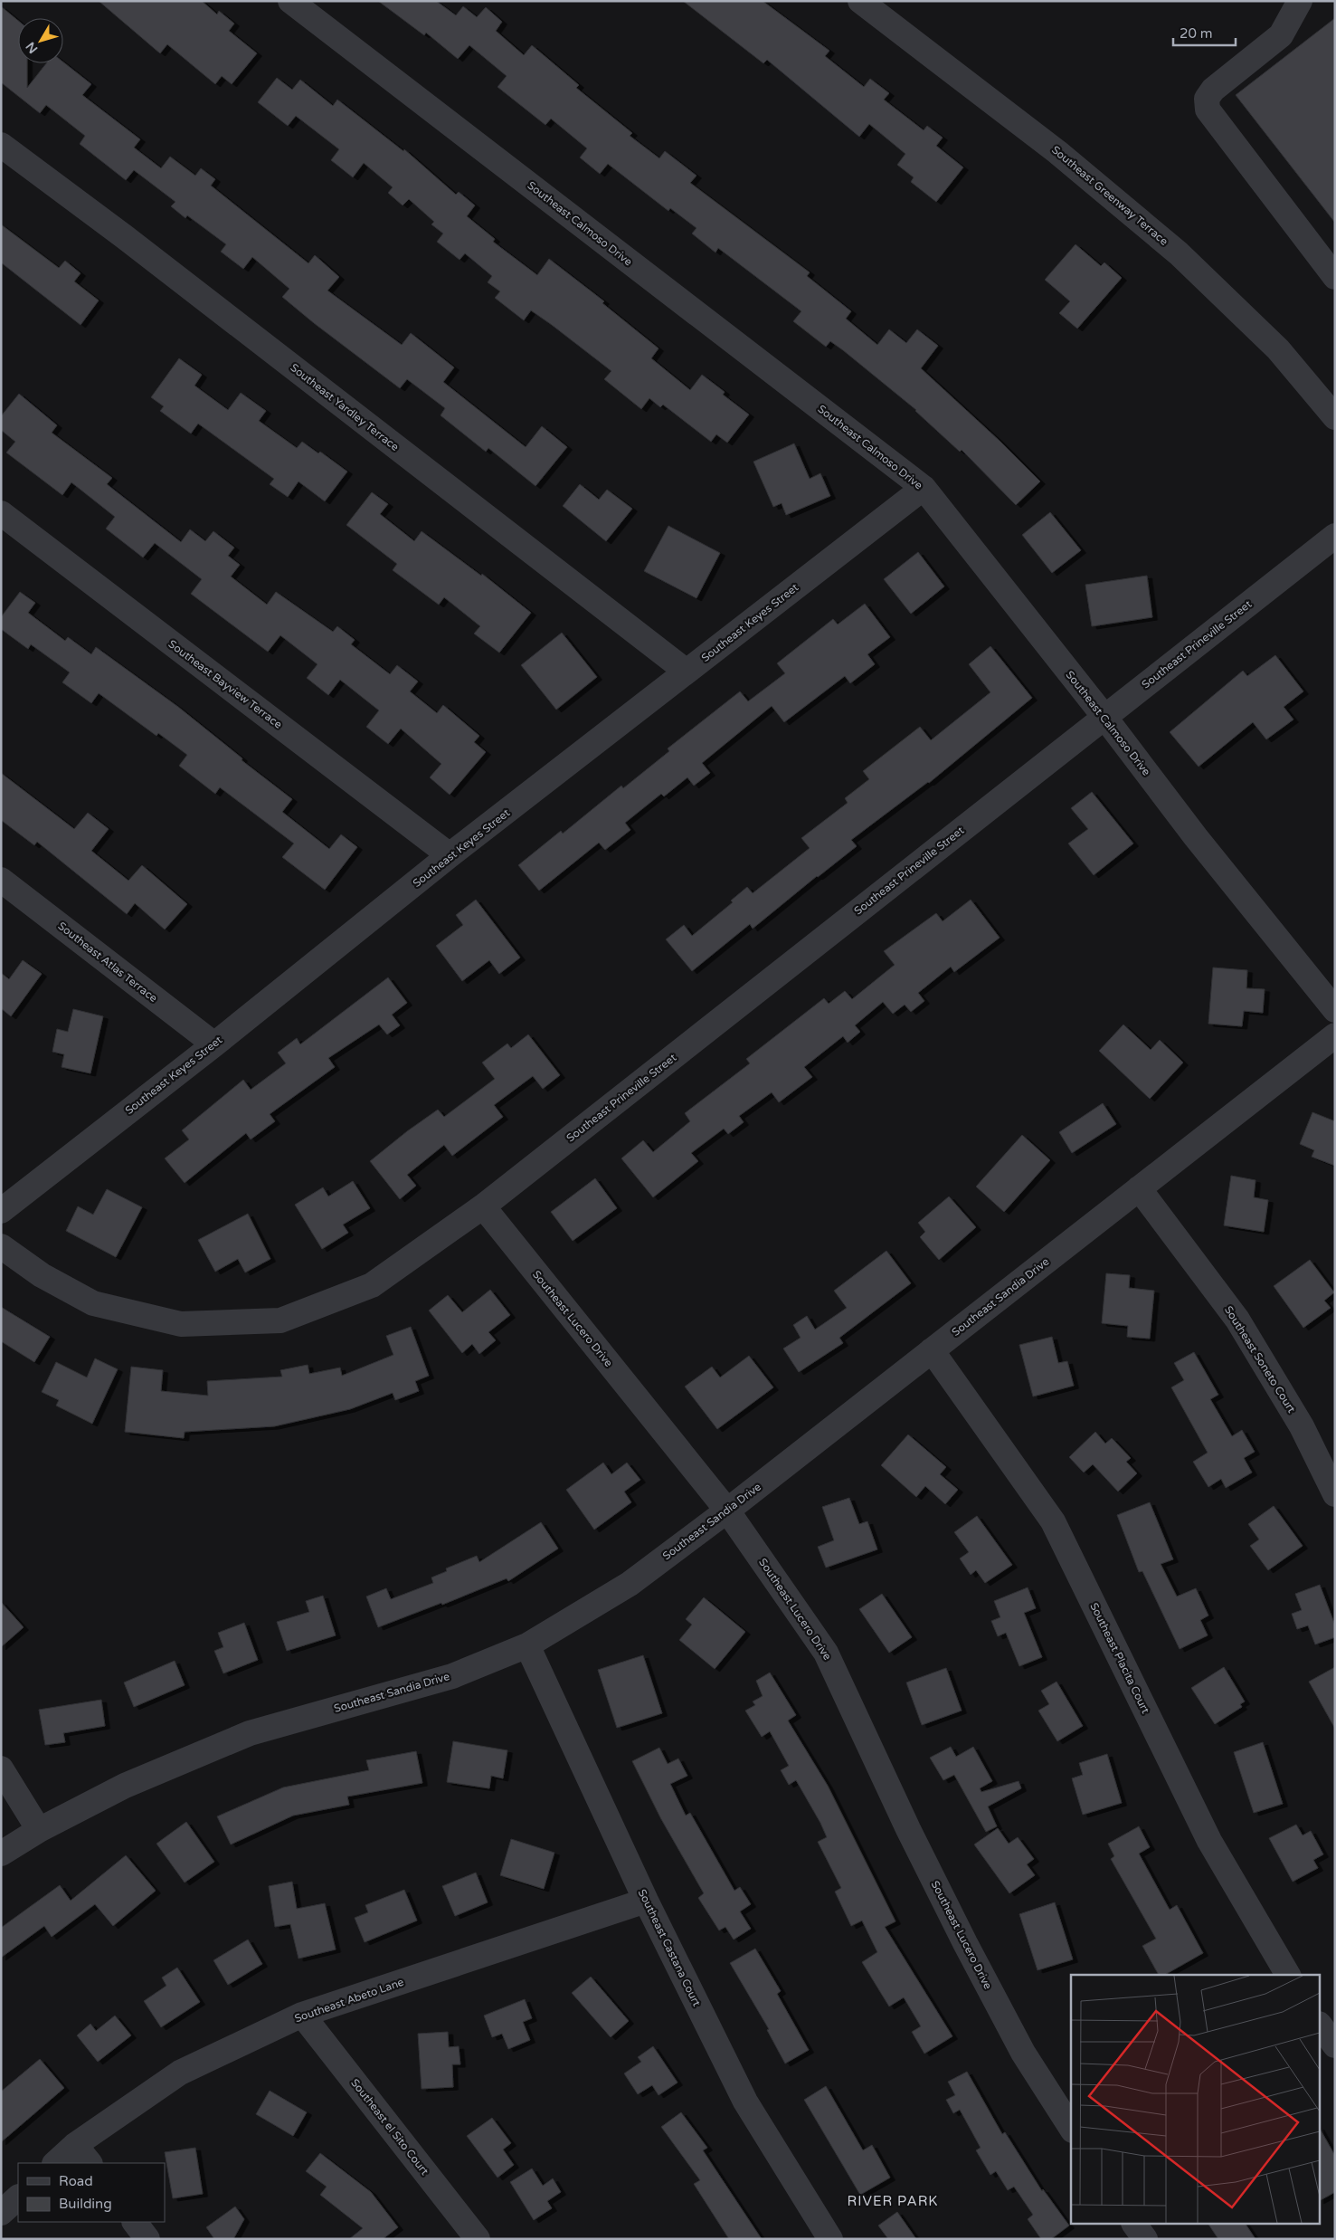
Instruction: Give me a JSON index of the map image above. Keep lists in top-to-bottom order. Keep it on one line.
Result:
{"streets":{"street":["Southeast Greenway Terrace","Southeast Calmoso Drive","Southeast Yardley Terrace","Southeast Keyes Street","Southeast Prineville Street","Southeast Bayview Terrace","Southeast Atlas Terrace","Southeast Sandia Drive","Southeast Lucero Drive","Southeast Soneto Court","Southeast Placita Court","Southeast Castana Court","Southeast Abeto Lane","Southeast el Sito Court"]},"crossings":[["Southeast Calmoso Drive","Southeast Keyes Street"],["Southeast Calmoso Drive","Southeast Prineville Street"],["Southeast Yardley Terrace","Southeast Keyes Street"],["Southeast Keyes Street","Southeast Bayview Terrace"],["Southeast Keyes Street","Southeast Atlas Terrace"],["Southeast Prineville Street","Southeast Lucero Drive"],["Southeast Sandia Drive","Southeast Lucero Drive"],["Southeast Sandia Drive","Southeast Soneto Court"],["Southeast Sandia Drive","Southeast Placita Court"],["Southeast Sandia Drive","Southeast Castana Court"],["Southeast Castana Court","Southeast Abeto Lane"],["Southeast Abeto Lane","Southeast el Sito Court"]],"districts":["RIVER PARK"],"legend":["Road","Building"],"scale_bar":"20 m","north":"bottom left"}
